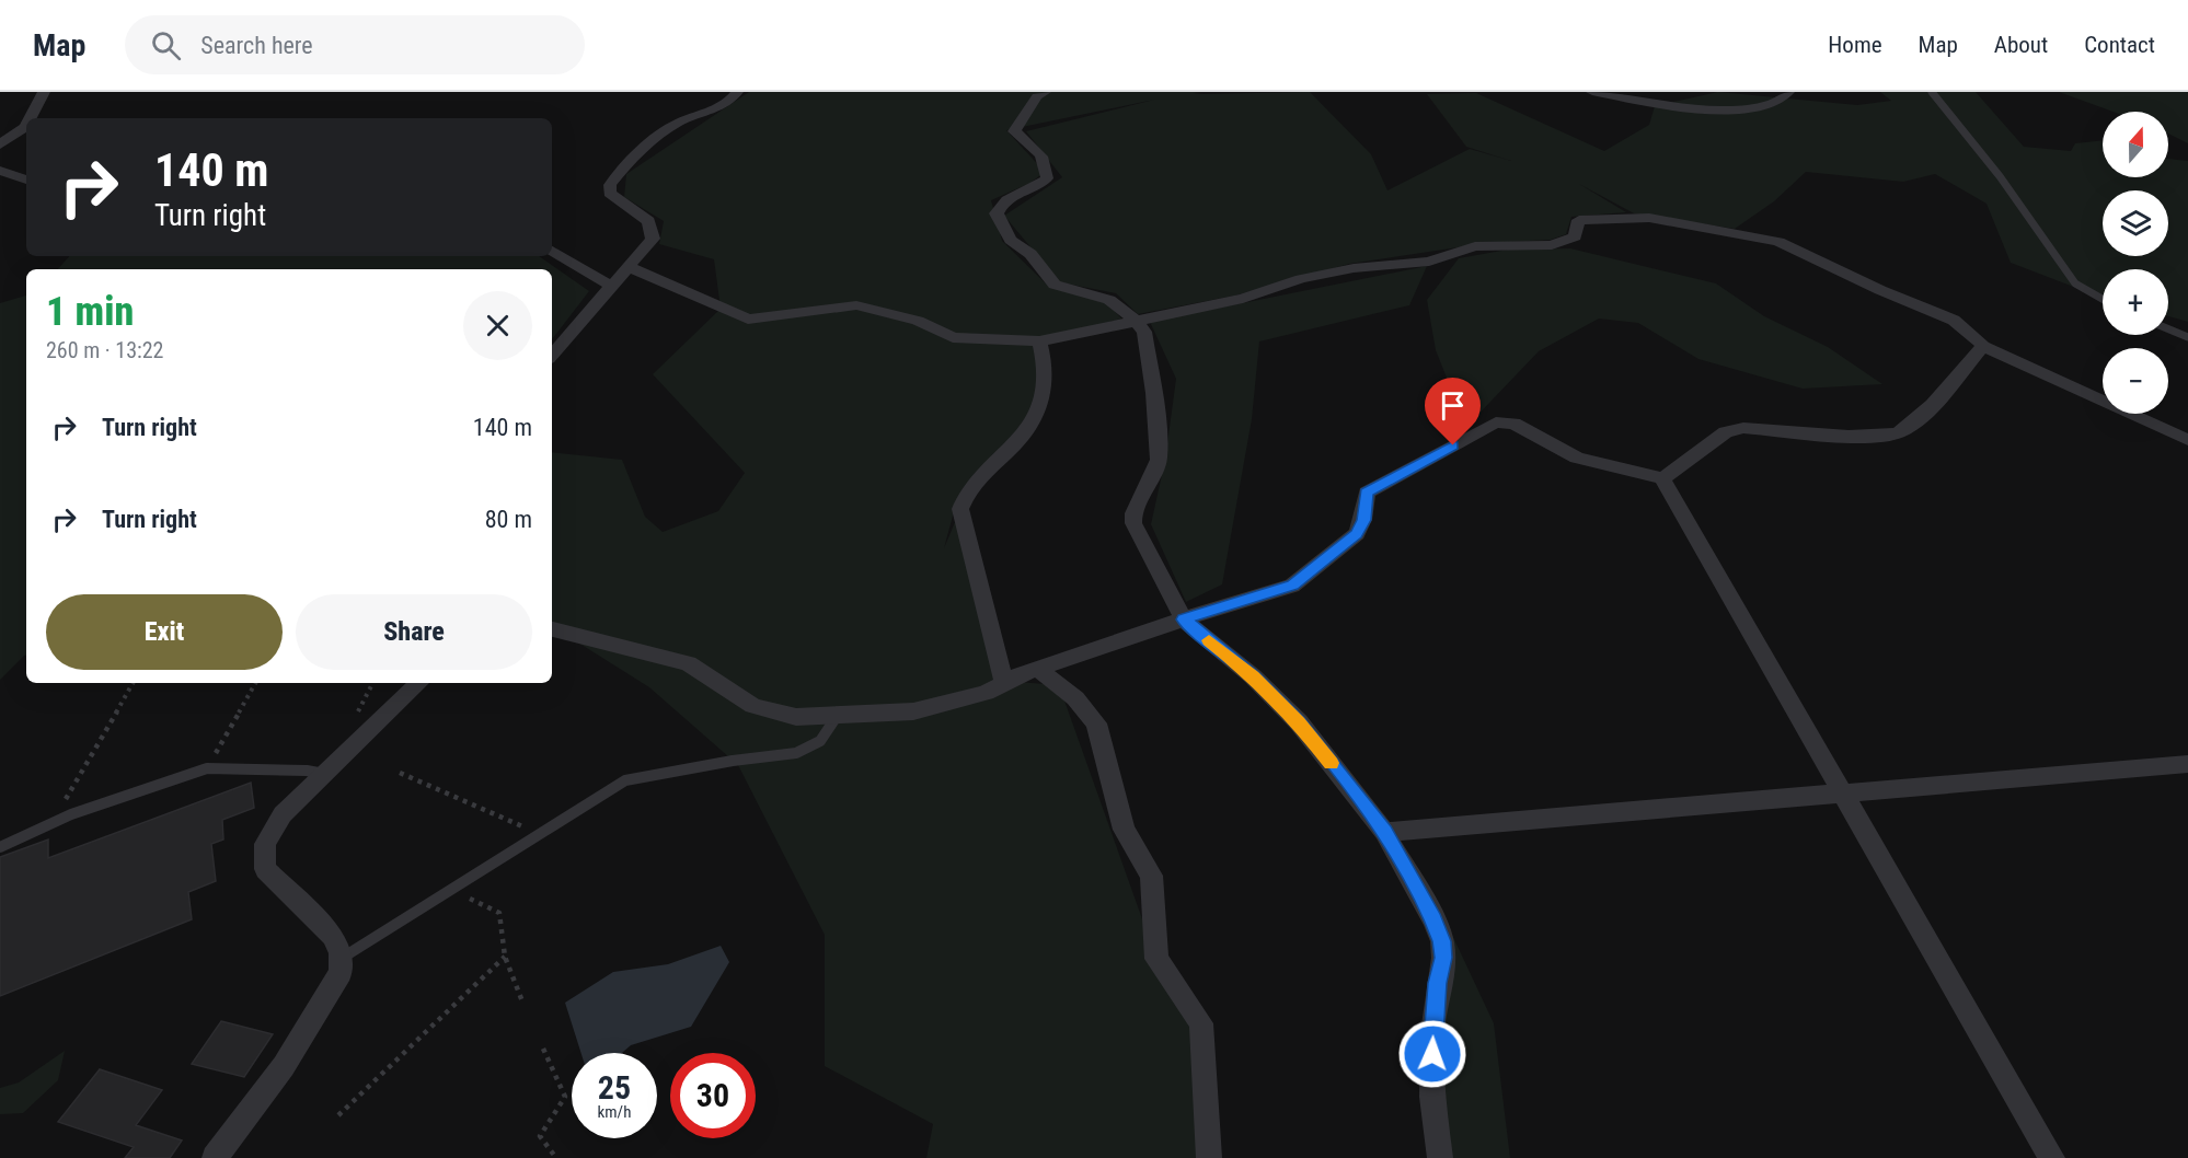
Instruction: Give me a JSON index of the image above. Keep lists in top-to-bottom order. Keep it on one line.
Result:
{"north":"top","page":{"header":"Map","search":"Search here","nav":["Home","Map","About","Contact"],"map_buttons":["+","−"],"turn":["140 m","Turn right"],"heading":["1 min","260 m · 13:22"],"list":[{"name":"Turn right","value":"140 m"},{"name":"Turn right","value":"80 m"}],"buttons":["Exit","Share"],"speed":"25 km/h","limit":"30"}}
